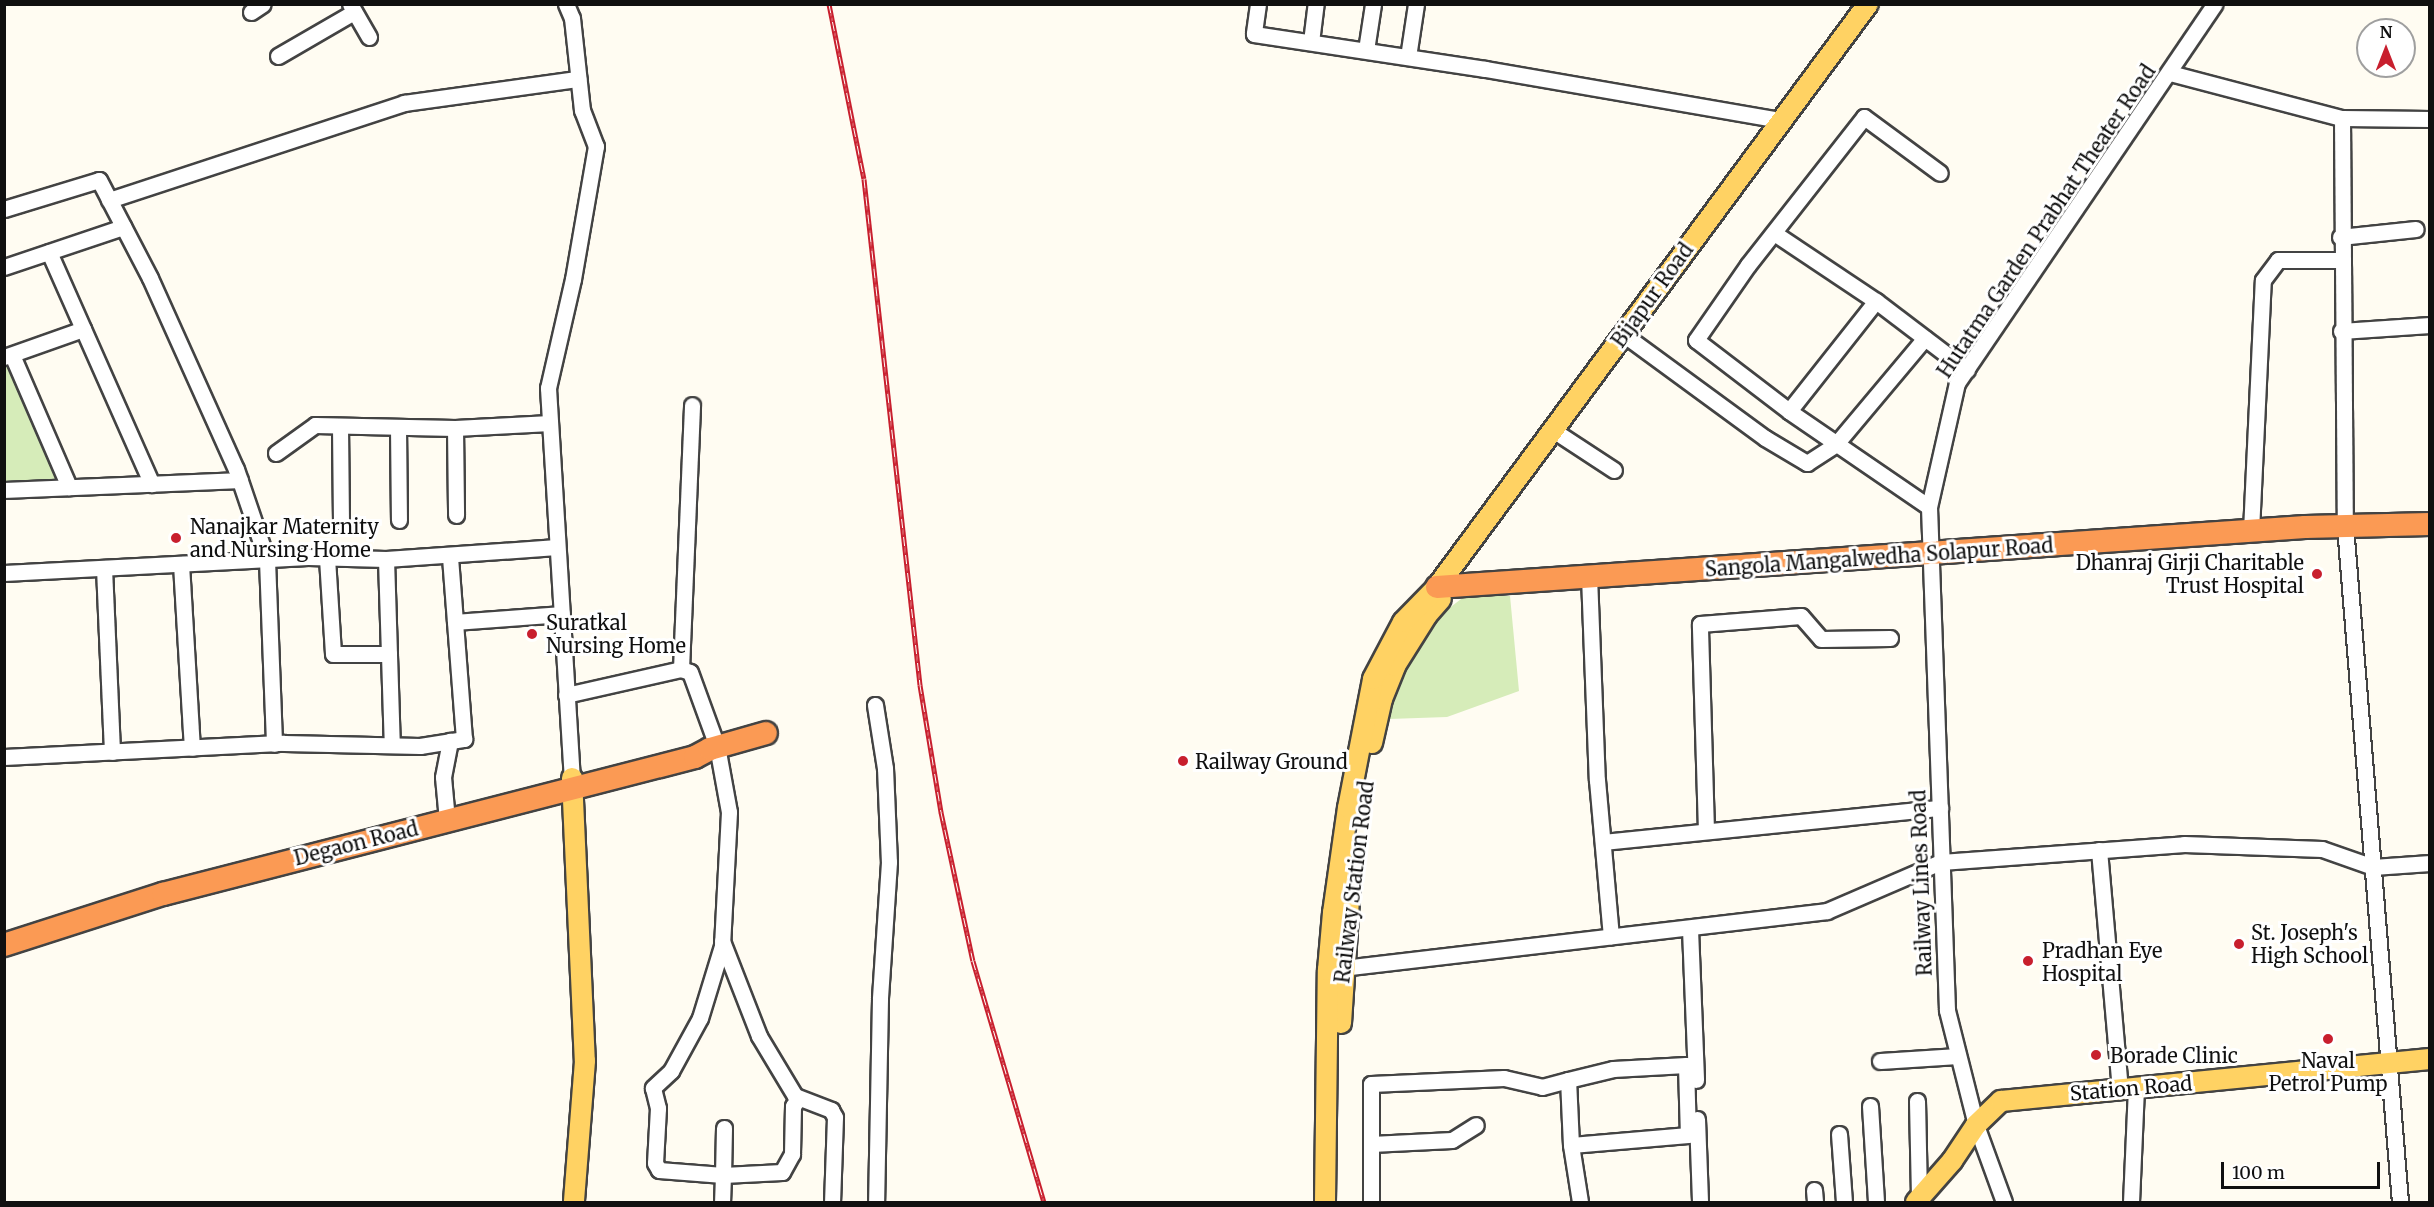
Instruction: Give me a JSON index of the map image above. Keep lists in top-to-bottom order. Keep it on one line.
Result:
{"streets":{"highway":["Sangola Mangalwedha Solapur Road","Degaon Road"],"main road":["Bijapur Road","Railway Station Road","Station Road"],"street":["Hutatma Garden Prabhat Theater Road","Railway Lines Road"]},"crossings":[["Hutatma Garden Prabhat Theater Road","Sangola Mangalwedha Solapur Road"],["Hutatma Garden Prabhat Theater Road","Railway Lines Road"],["Bijapur Road","Sangola Mangalwedha Solapur Road"],["Bijapur Road","Railway Station Road"],["Sangola Mangalwedha Solapur Road","Railway Station Road"],["Sangola Mangalwedha Solapur Road","Railway Lines Road"],["Railway Lines Road","Station Road"]],"places":["Nanajkar Maternity and Nursing Home","Dhanraj Girji Charitable Trust Hospital","Suratkal Nursing Home","Railway Ground","St. Joseph's High School","Pradhan Eye Hospital","Naval Petrol Pump","Borade Clinic"],"scale_bar":"100 m","north":"top"}
